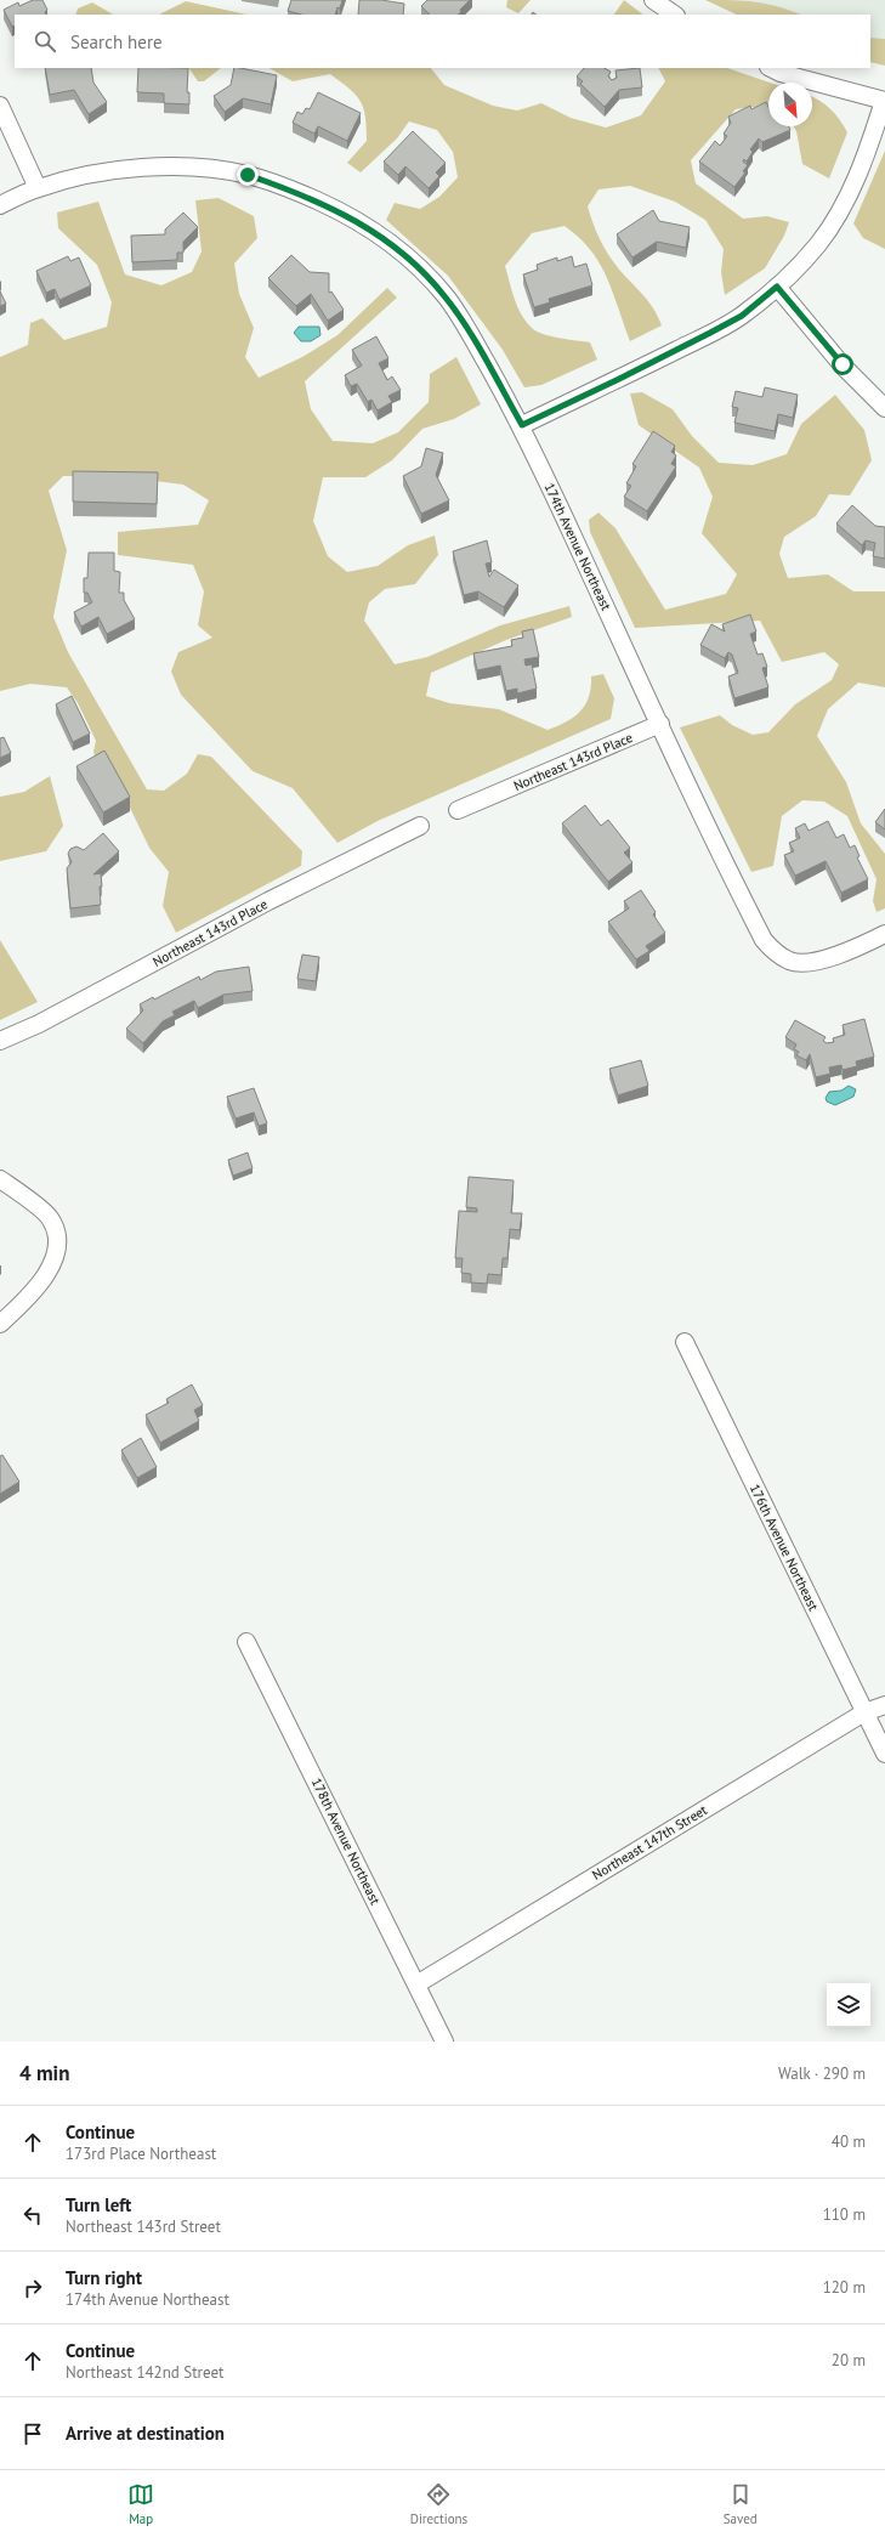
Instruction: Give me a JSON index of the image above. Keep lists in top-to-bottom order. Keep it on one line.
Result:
{"streets":{"street":["174th Avenue Northeast","Northeast 143rd Place","176th Avenue Northeast","178th Avenue Northeast","Northeast 147th Street"]},"crossings":[["174th Avenue Northeast","Northeast 143rd Place"],["176th Avenue Northeast","Northeast 147th Street"],["178th Avenue Northeast","Northeast 147th Street"]],"north":"bottom right","page":{"search":"Search here","heading":["4 min","Walk · 290 m"],"list":[["Continue","173rd Place Northeast","40 m"],["Turn left","Northeast 143rd Street","110 m"],["Turn right","174th Avenue Northeast","120 m"],["Continue","Northeast 142nd Street","20 m"],"Arrive at destination"],"nav":["Map","Directions","Saved"]}}
